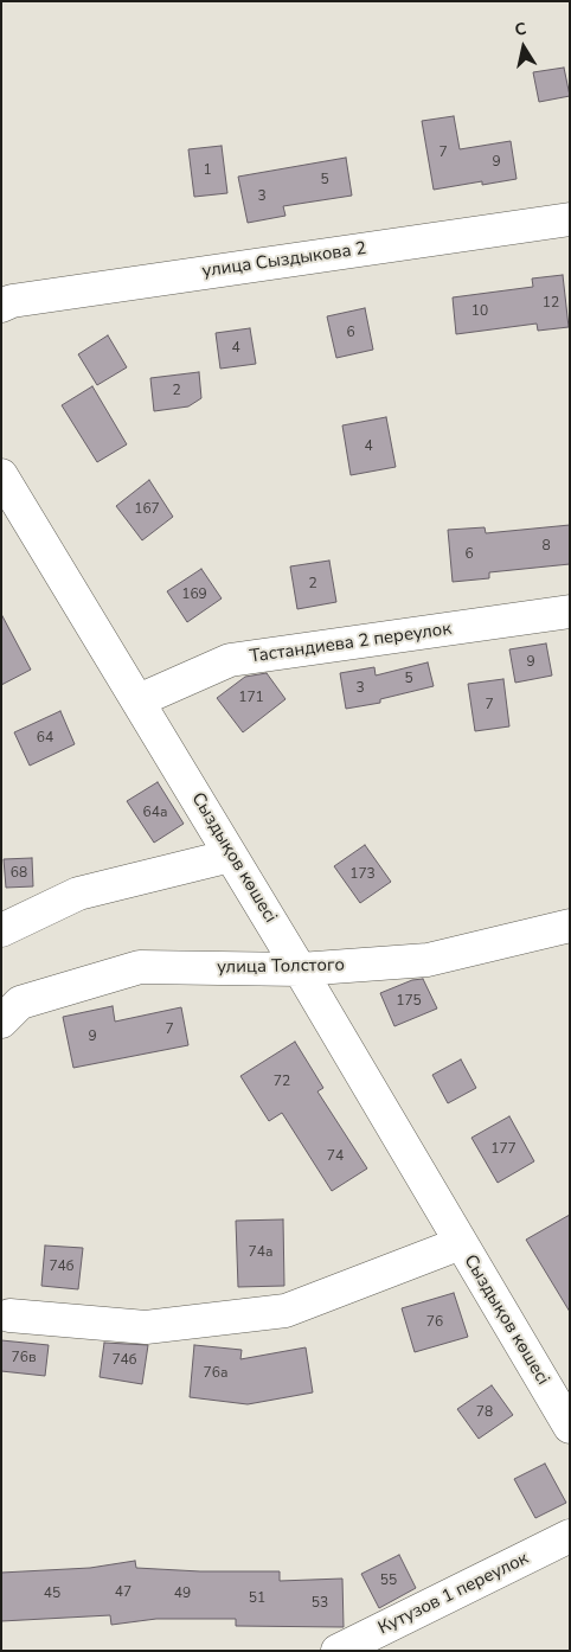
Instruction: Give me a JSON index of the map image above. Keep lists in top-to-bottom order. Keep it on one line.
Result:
{"streets":{"street":["улица Сыздыкова 2","Тастандиева 2 переулок","Сыздықов көшесі","улица Толстого","Кутузов 1 переулок"]},"crossings":[["Тастандиева 2 переулок","Сыздықов көшесі"],["Сыздықов көшесі","улица Толстого"]],"house_numbers":["7","9","1","5","3","12","10","6","4","2","4","167","8","6","2","169","9","5","3","171","7","64","64а","68","173","175","7","9","72","177","74","74а","74б","76","76в","74б","76а","78","55","47","45","49","51","53"],"north":"top"}
